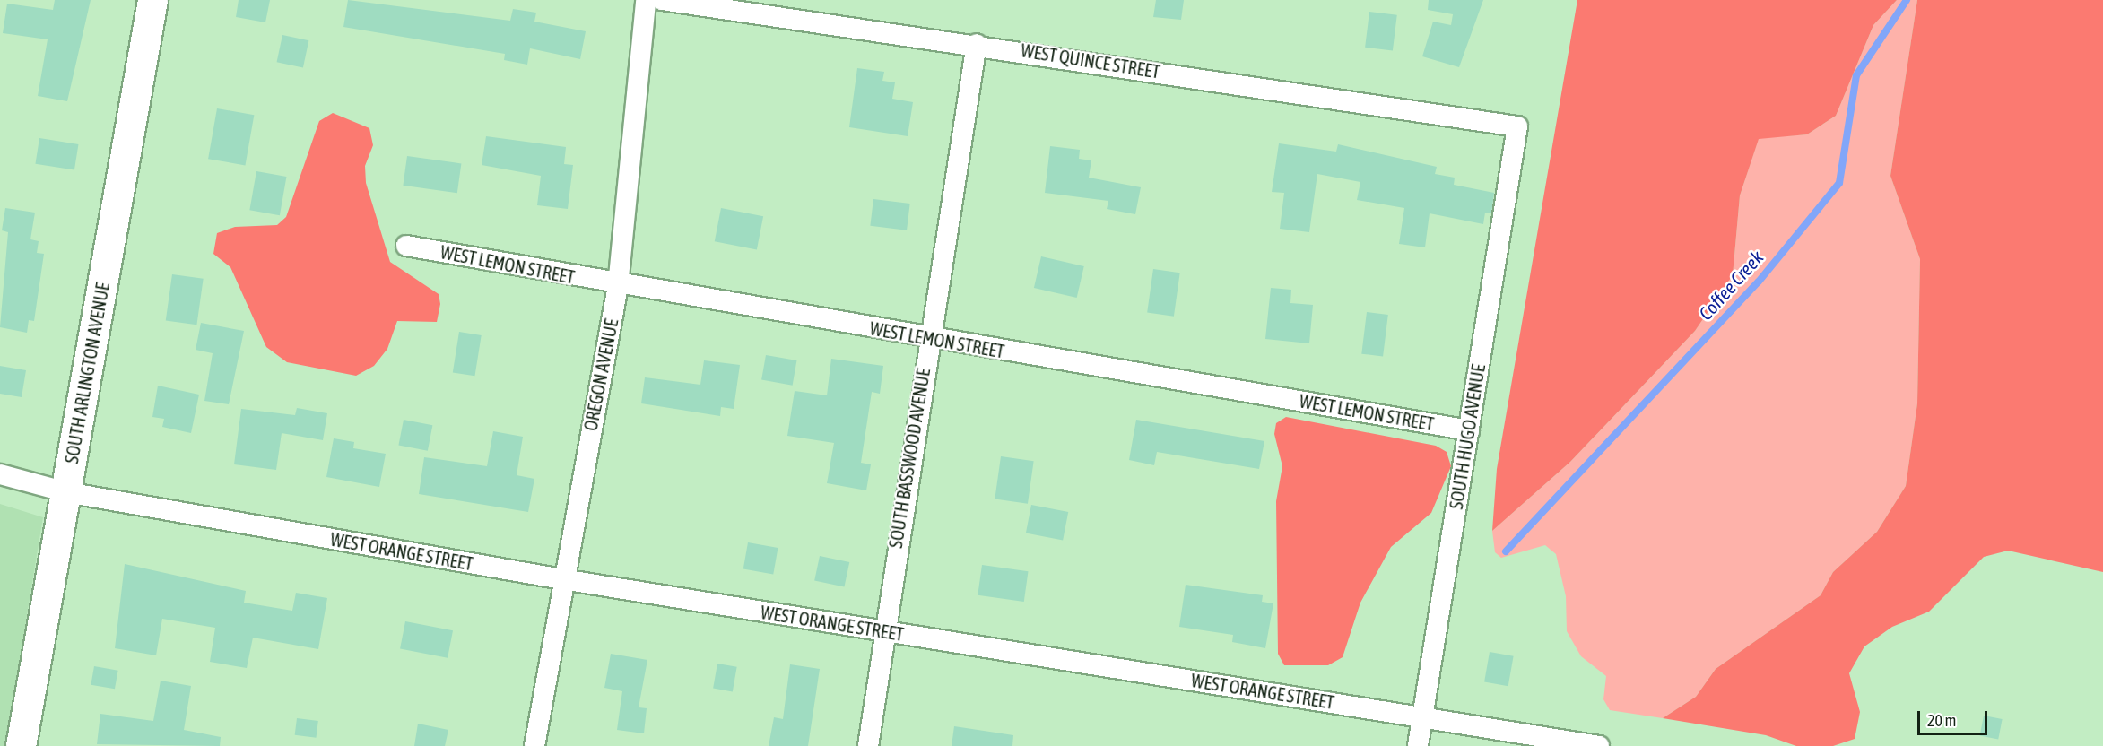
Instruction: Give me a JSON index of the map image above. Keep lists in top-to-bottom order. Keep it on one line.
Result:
{"streets":{"main road":["SOUTH ARLINGTON AVENUE"],"street":["WEST QUINCE STREET","WEST LEMON STREET","OREGON AVENUE","SOUTH HUGO AVENUE","SOUTH BASSWOOD AVENUE","WEST ORANGE STREET"]},"crossings":[["WEST QUINCE STREET","SOUTH HUGO AVENUE"],["WEST QUINCE STREET","SOUTH BASSWOOD AVENUE"],["WEST LEMON STREET","OREGON AVENUE"],["WEST LEMON STREET","SOUTH HUGO AVENUE"],["WEST LEMON STREET","SOUTH BASSWOOD AVENUE"],["SOUTH ARLINGTON AVENUE","WEST ORANGE STREET"],["OREGON AVENUE","WEST ORANGE STREET"],["SOUTH HUGO AVENUE","WEST ORANGE STREET"],["SOUTH BASSWOOD AVENUE","WEST ORANGE STREET"]],"water":["Coffee Creek"],"scale_bar":"20 m"}
